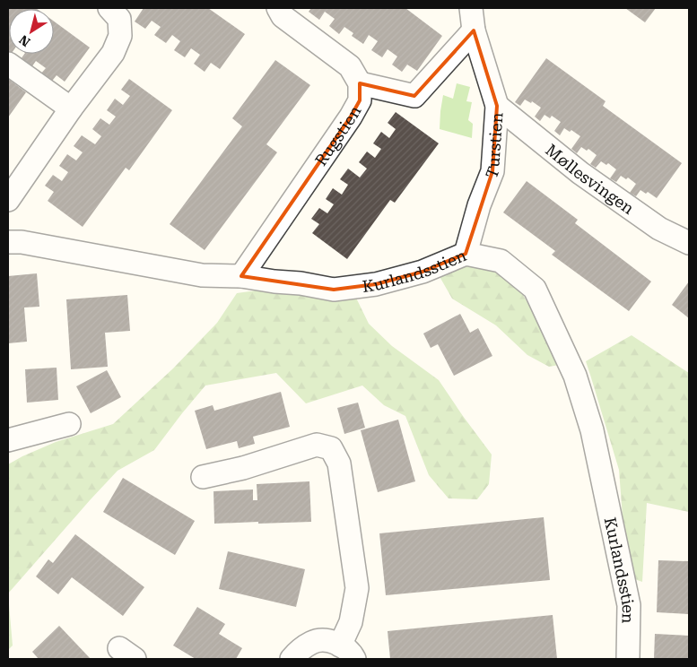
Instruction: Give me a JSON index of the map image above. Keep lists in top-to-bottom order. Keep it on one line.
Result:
{"streets":{"street":["Rugstien","Turstien","Møllesvingen","Kurlandsstien"]},"crossings":[["Rugstien","Kurlandsstien"],["Turstien","Møllesvingen"],["Turstien","Kurlandsstien"]],"north":"bottom left"}
